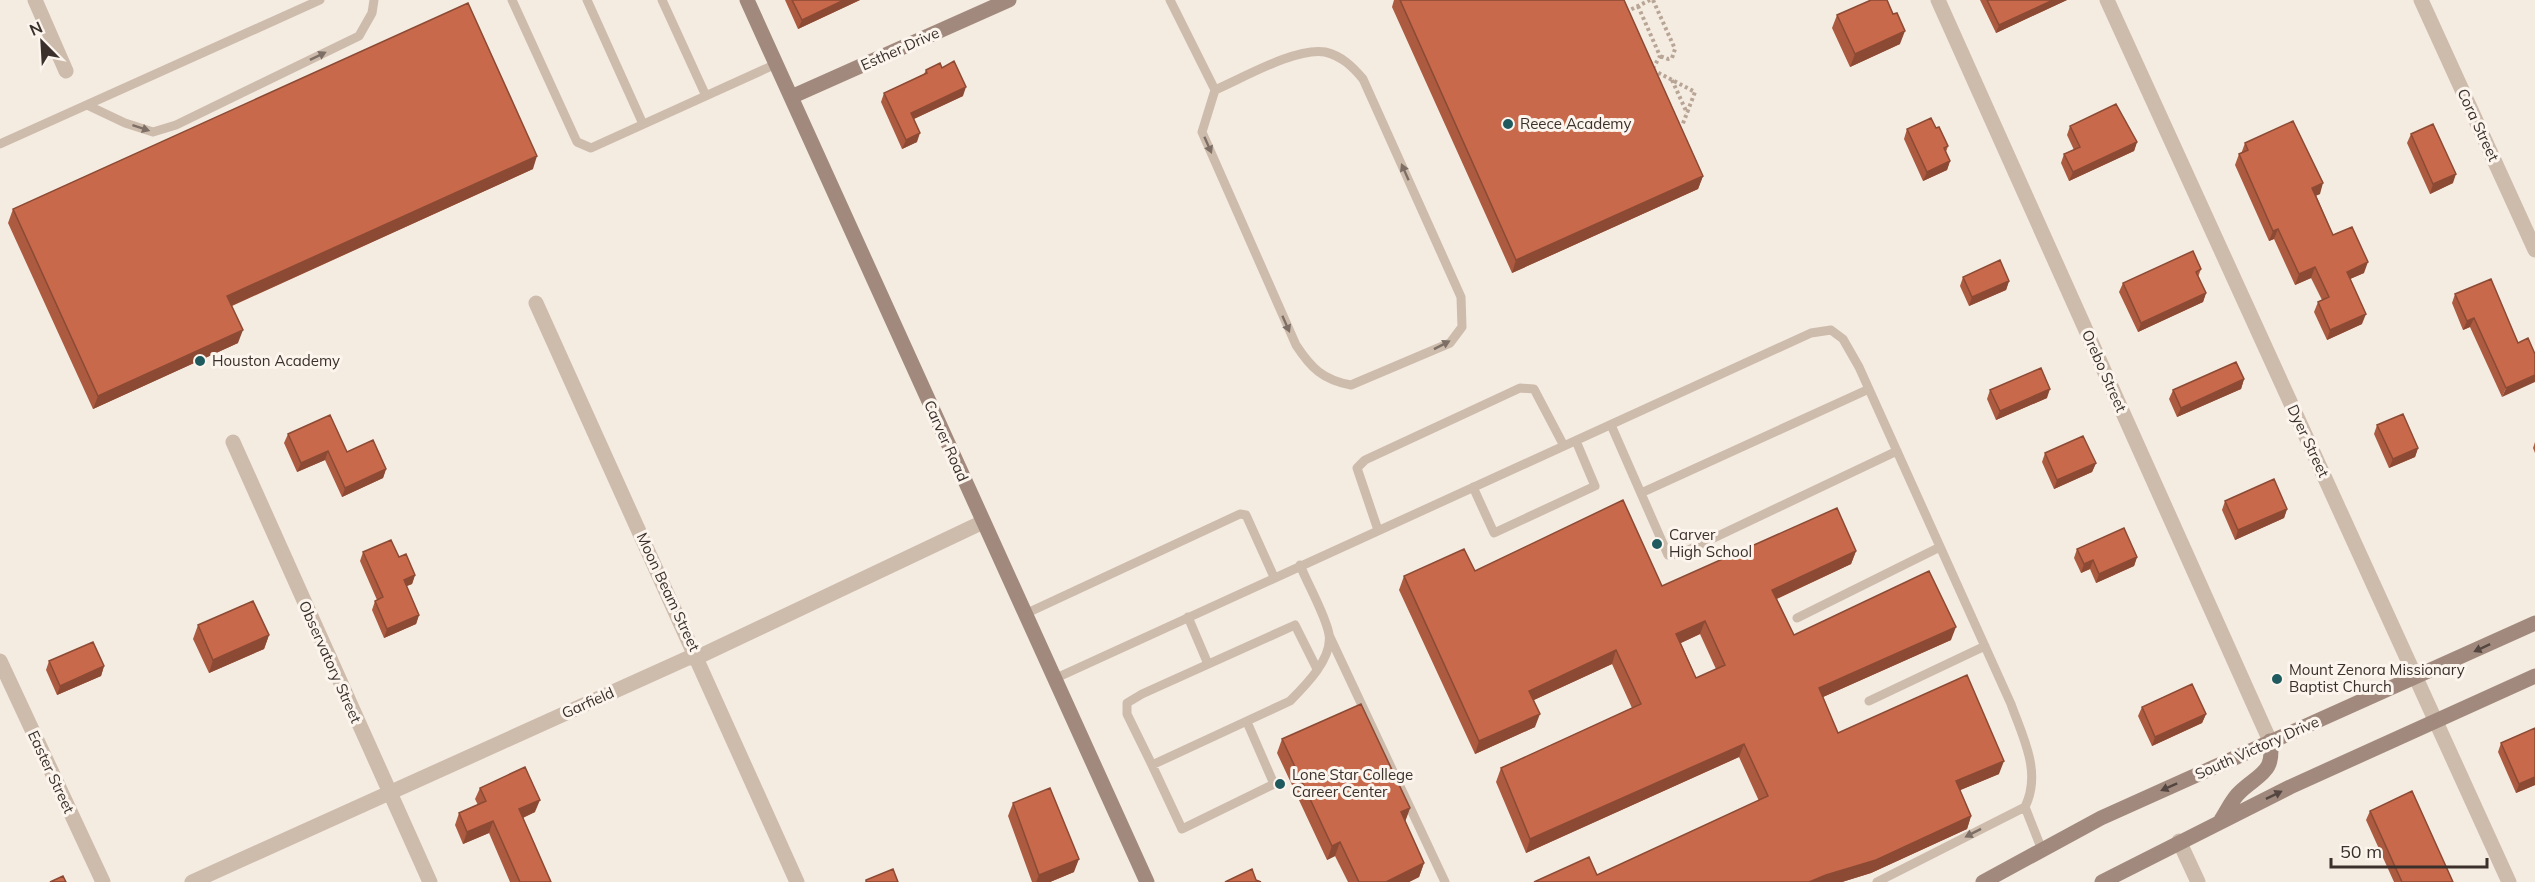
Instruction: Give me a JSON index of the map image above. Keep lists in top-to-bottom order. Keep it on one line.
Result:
{"streets":{"street":["Esther Drive","Cora Street","Orebo Street","Carver Road","Dyer Street","Moon Beam Street","Observatory Street","Garfield","South Victory Drive","Easter Street"]},"crossings":[["Esther Drive","Carver Road"],["Orebo Street","South Victory Drive"],["Carver Road","Garfield"],["Dyer Street","South Victory Drive"],["Moon Beam Street","Garfield"],["Observatory Street","Garfield"]],"places":["Reece Academy","Houston Academy","Carver High School","Mount Zenora Missionary Baptist Church","Lone Star College Career Center"],"scale_bar":"50 m","north":"top left"}
